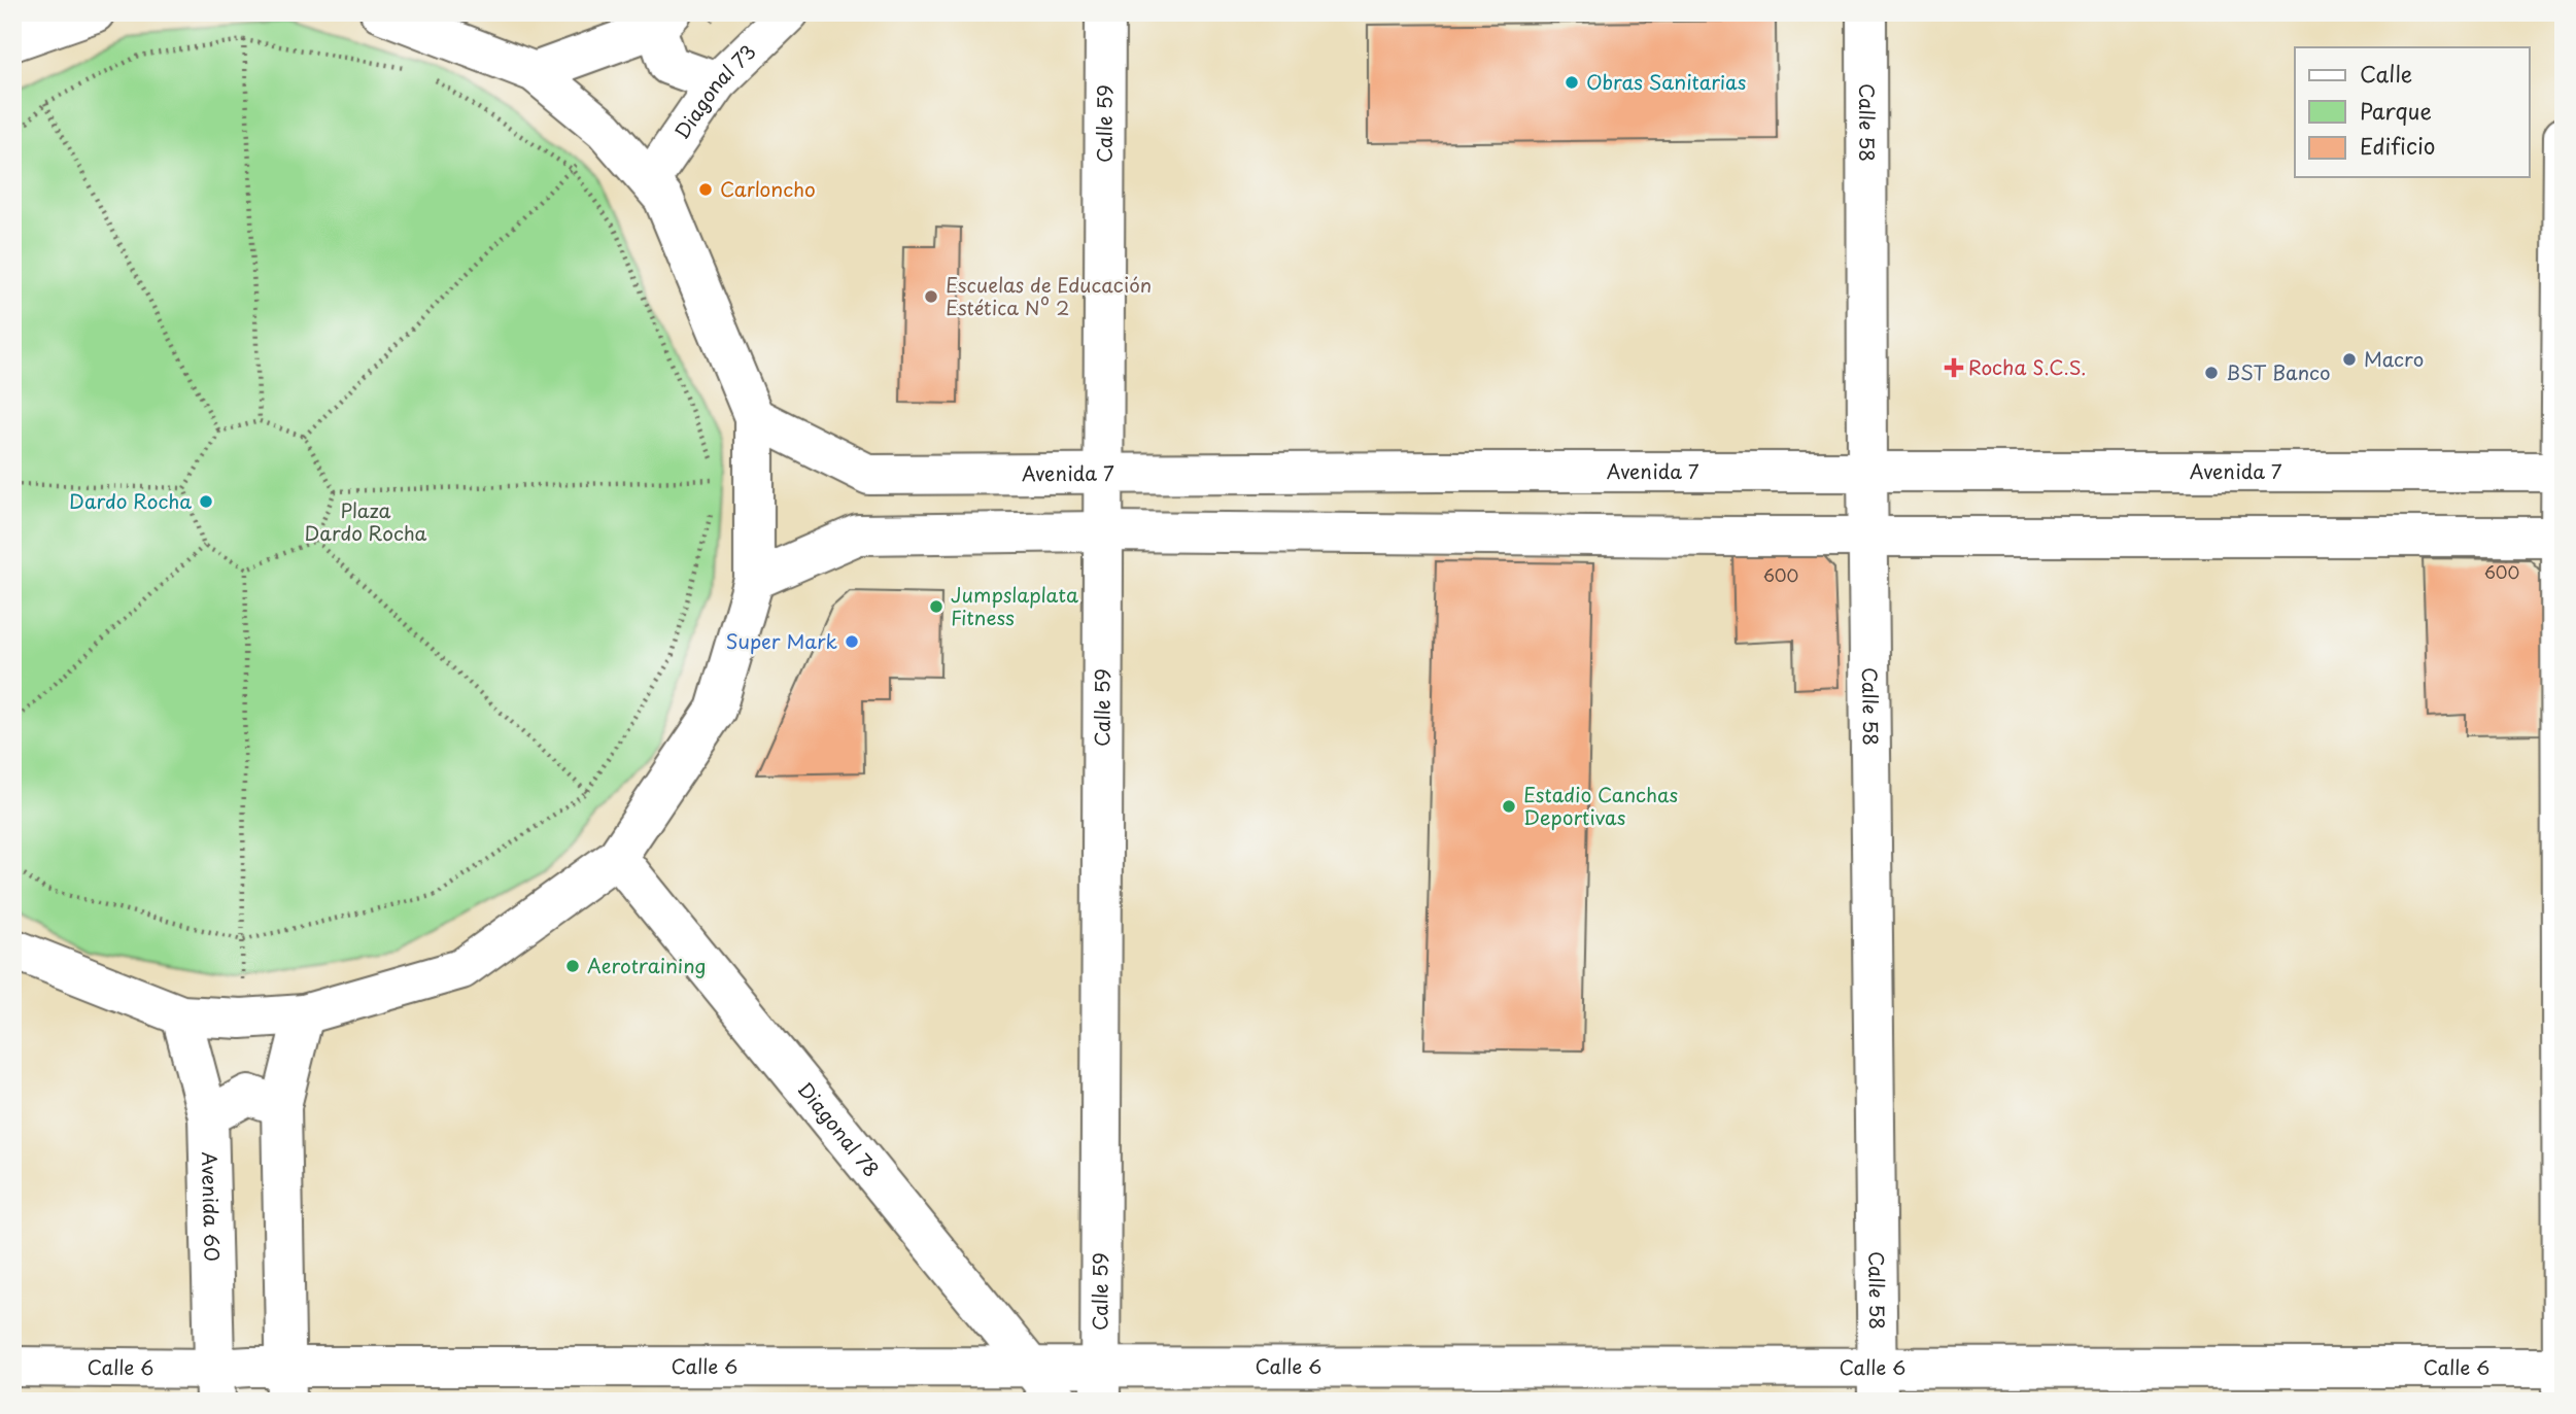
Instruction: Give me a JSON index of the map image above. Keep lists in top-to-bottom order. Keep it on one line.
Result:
{"streets":{"street":["Diagonal 73","Calle 59","Calle 58","Avenida 7","Diagonal 78","Avenida 60","Calle 6"]},"crossings":[["Calle 59","Avenida 7"],["Calle 59","Calle 6"],["Calle 58","Avenida 7"],["Calle 58","Calle 6"],["Diagonal 78","Calle 6"],["Avenida 60","Calle 6"]],"parks":["Plaza Dardo Rocha"],"places":{"other":["Obras Sanitarias","Carloncho","Escuelas de Educación Estética Nº 2","Macro","BST Banco","Dardo Rocha","Jumpslaplata Fitness","Super Mark","Estadio Canchas Deportivas","Aerotraining"],"health":["Rocha S.C.S."]},"house_numbers":["600","600"],"legend":["Calle","Parque","Edificio"]}
